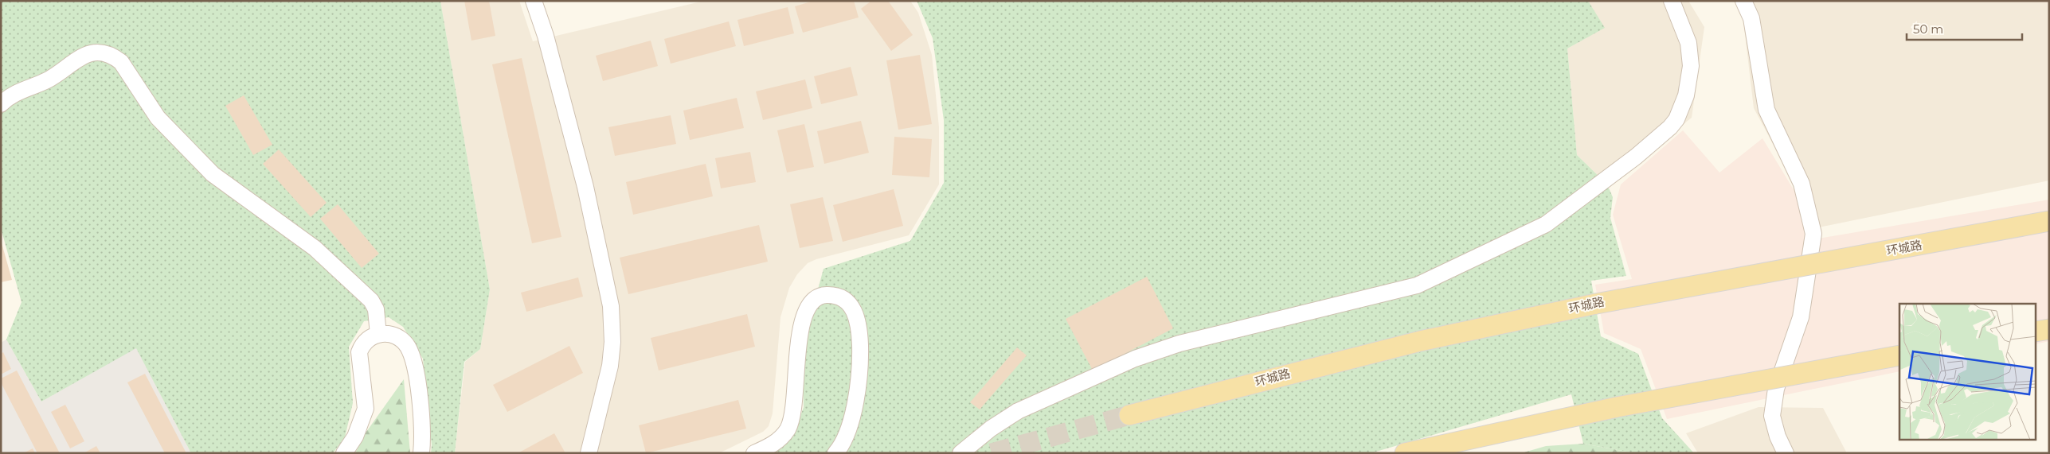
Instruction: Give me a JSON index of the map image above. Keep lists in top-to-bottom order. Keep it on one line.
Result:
{"streets":{"main road":["环城路"]},"scale_bar":"50 m"}
